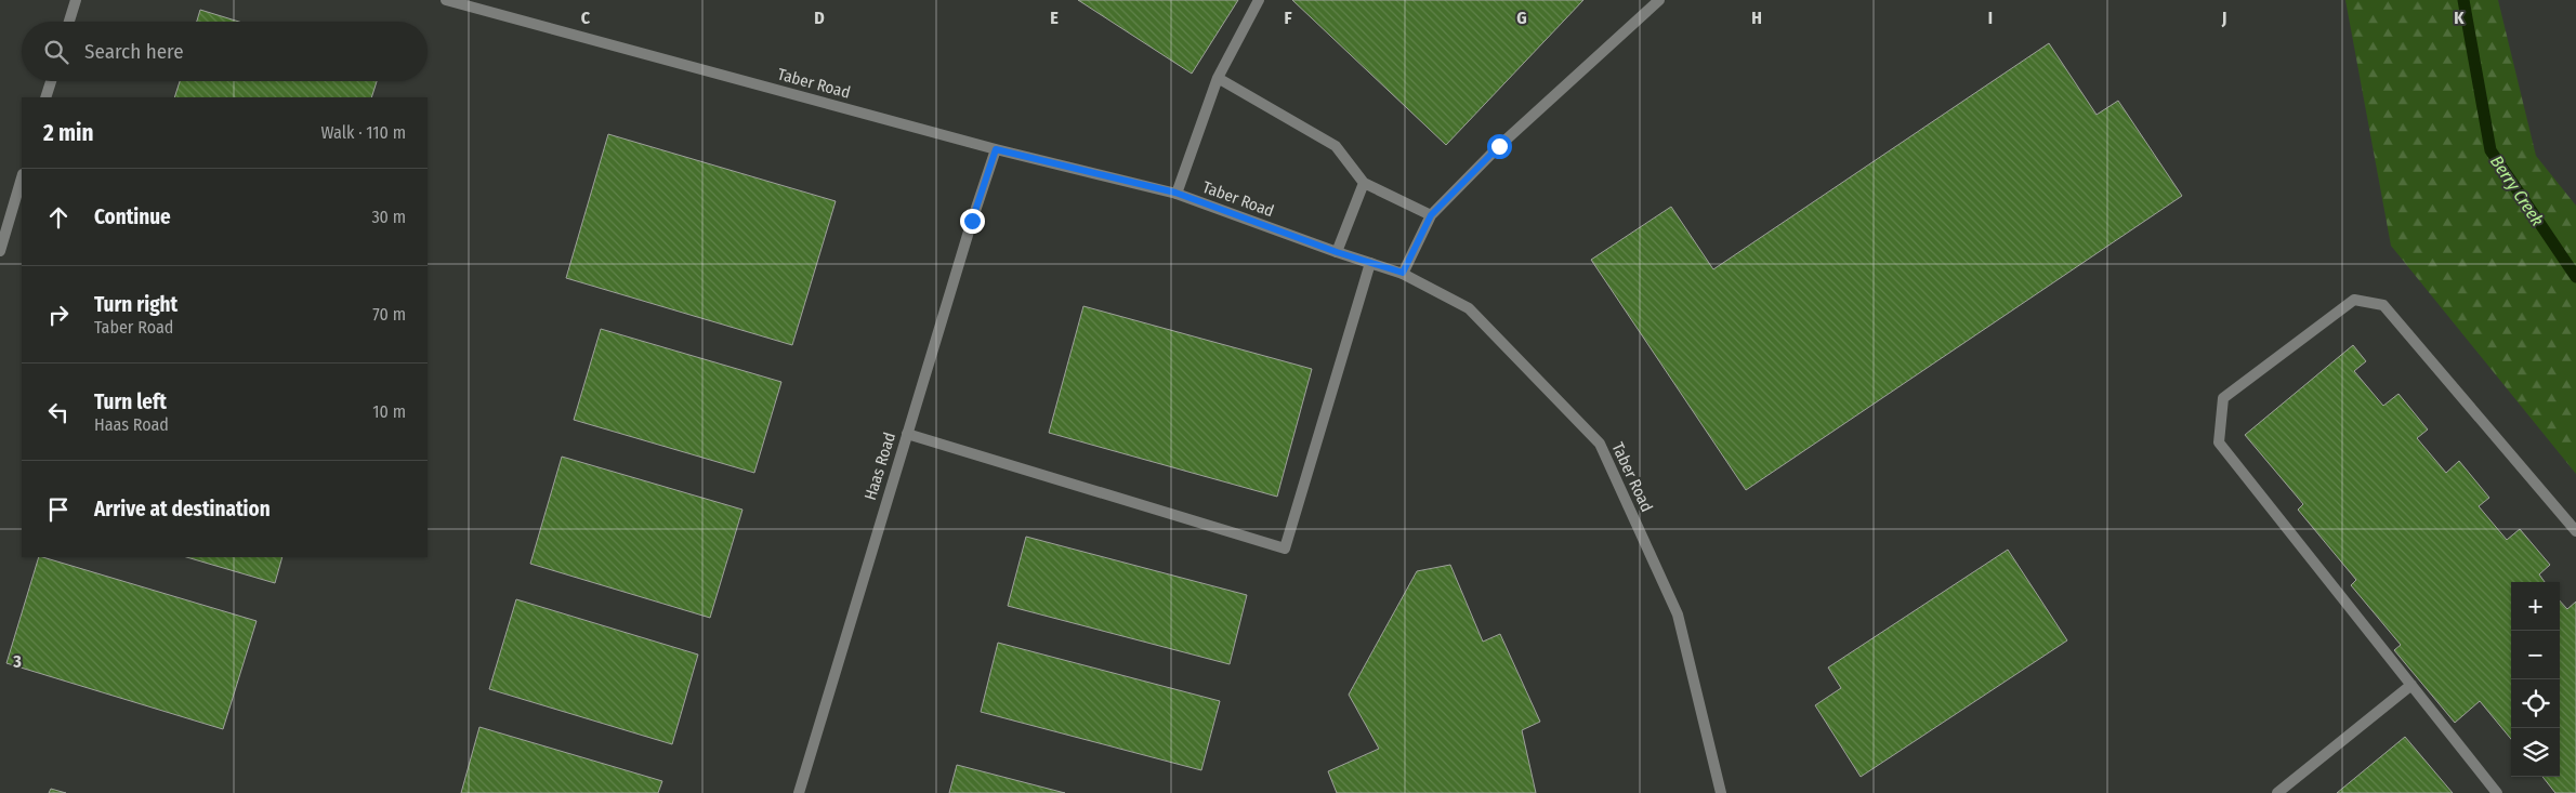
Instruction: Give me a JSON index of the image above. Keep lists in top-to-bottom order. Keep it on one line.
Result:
{"streets":{"street":["Taber Road","Haas Road"]},"crossings":[["Taber Road","Haas Road"]],"water":["Berry Creek"],"page":{"search":"Search here","heading":["2 min","Walk · 110 m"],"list":[["Continue","30 m"],["Turn right","Taber Road","70 m"],["Turn left","Haas Road","10 m"],"Arrive at destination"],"map_buttons":["+","−"]},"grid":{"columns":["C","D","E","F","G","H","I","J","K"],"rows":["3"]}}
